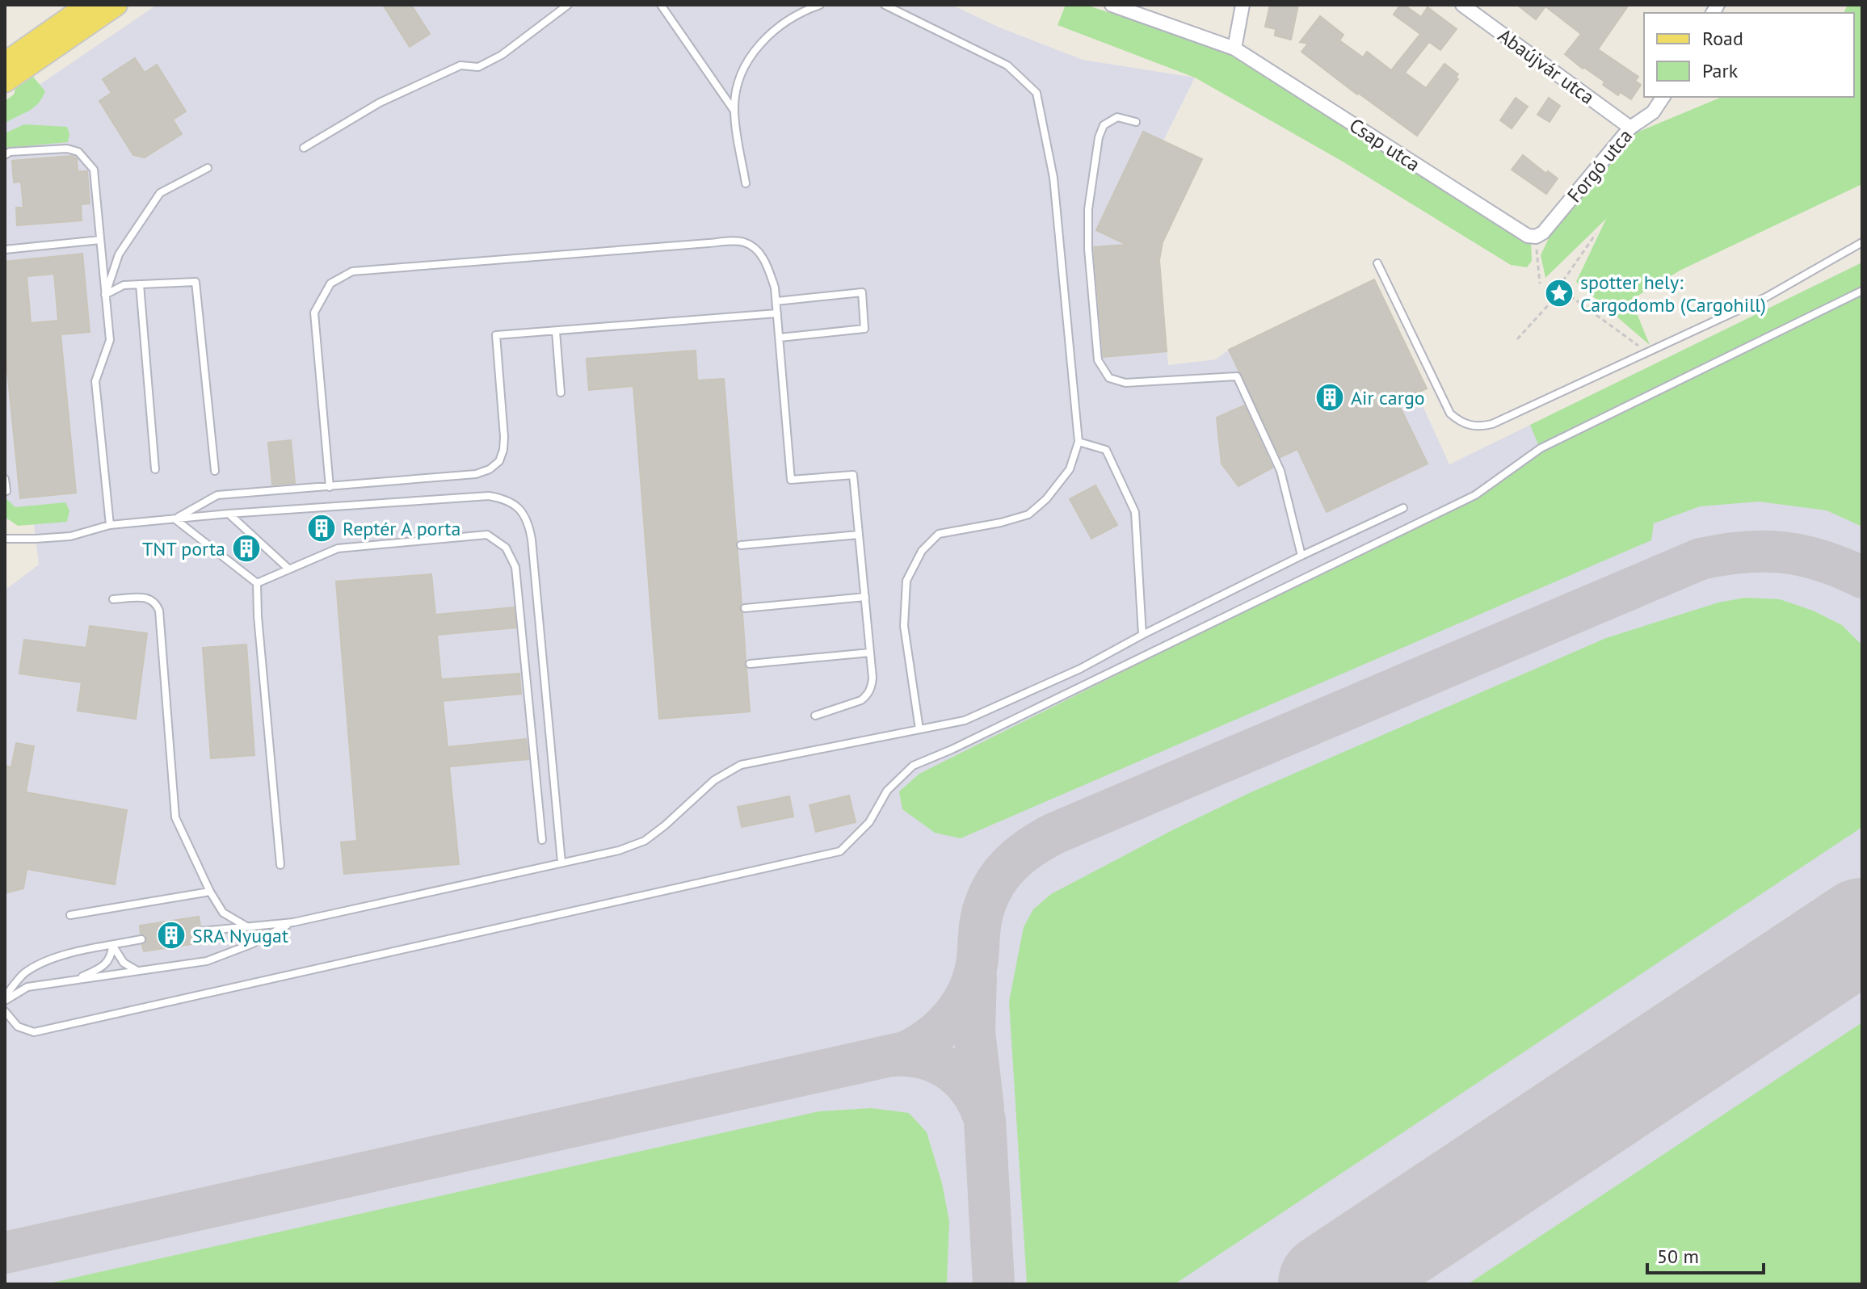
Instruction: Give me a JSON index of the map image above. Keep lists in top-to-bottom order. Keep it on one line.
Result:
{"streets":{"street":["Abaújvár utca","Csap utca","Forgó utca"]},"crossings":[["Abaújvár utca","Forgó utca"],["Csap utca","Forgó utca"]],"places":{"place":["spotter hely: Cargodomb (Cargohill)"],"building":["Air cargo","Reptér A porta","TNT porta","SRA Nyugat"]},"legend":["Road","Park"],"scale_bar":"50 m"}
